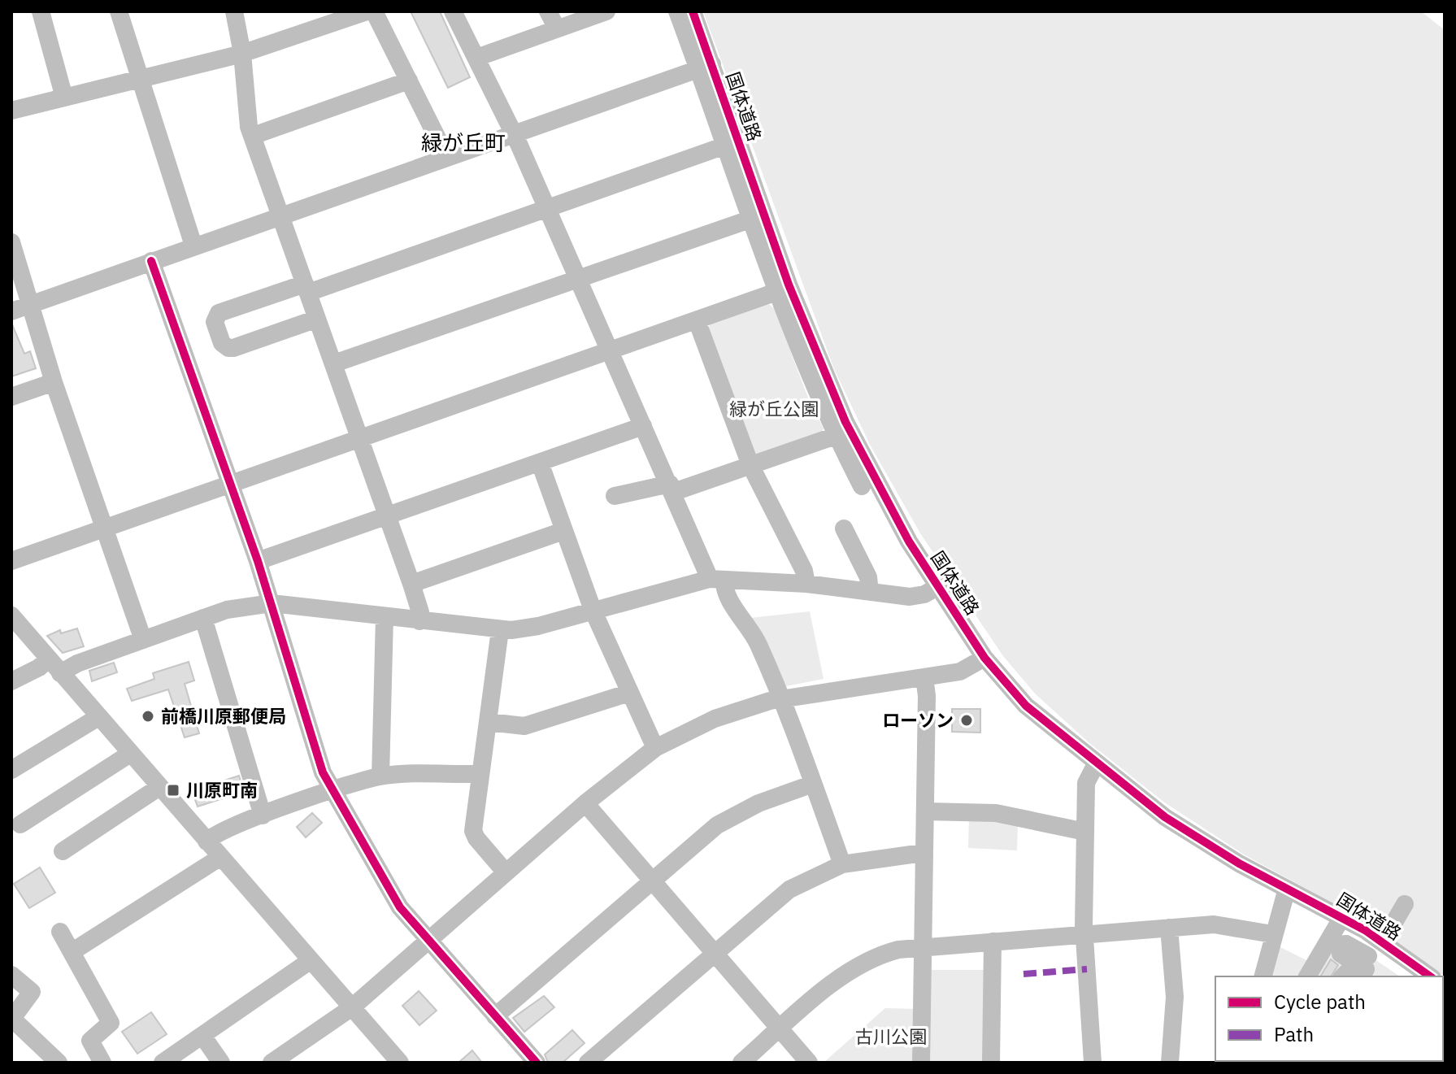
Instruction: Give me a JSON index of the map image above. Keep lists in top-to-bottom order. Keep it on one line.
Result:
{"streets":{"street":["国体道路"]},"districts":["緑が丘町"],"parks":["緑が丘公園","古川公園"],"places":{"other":["前橋川原郵便局","ローソン"],"transit":["川原町南"]},"legend":["Cycle path","Path"]}
